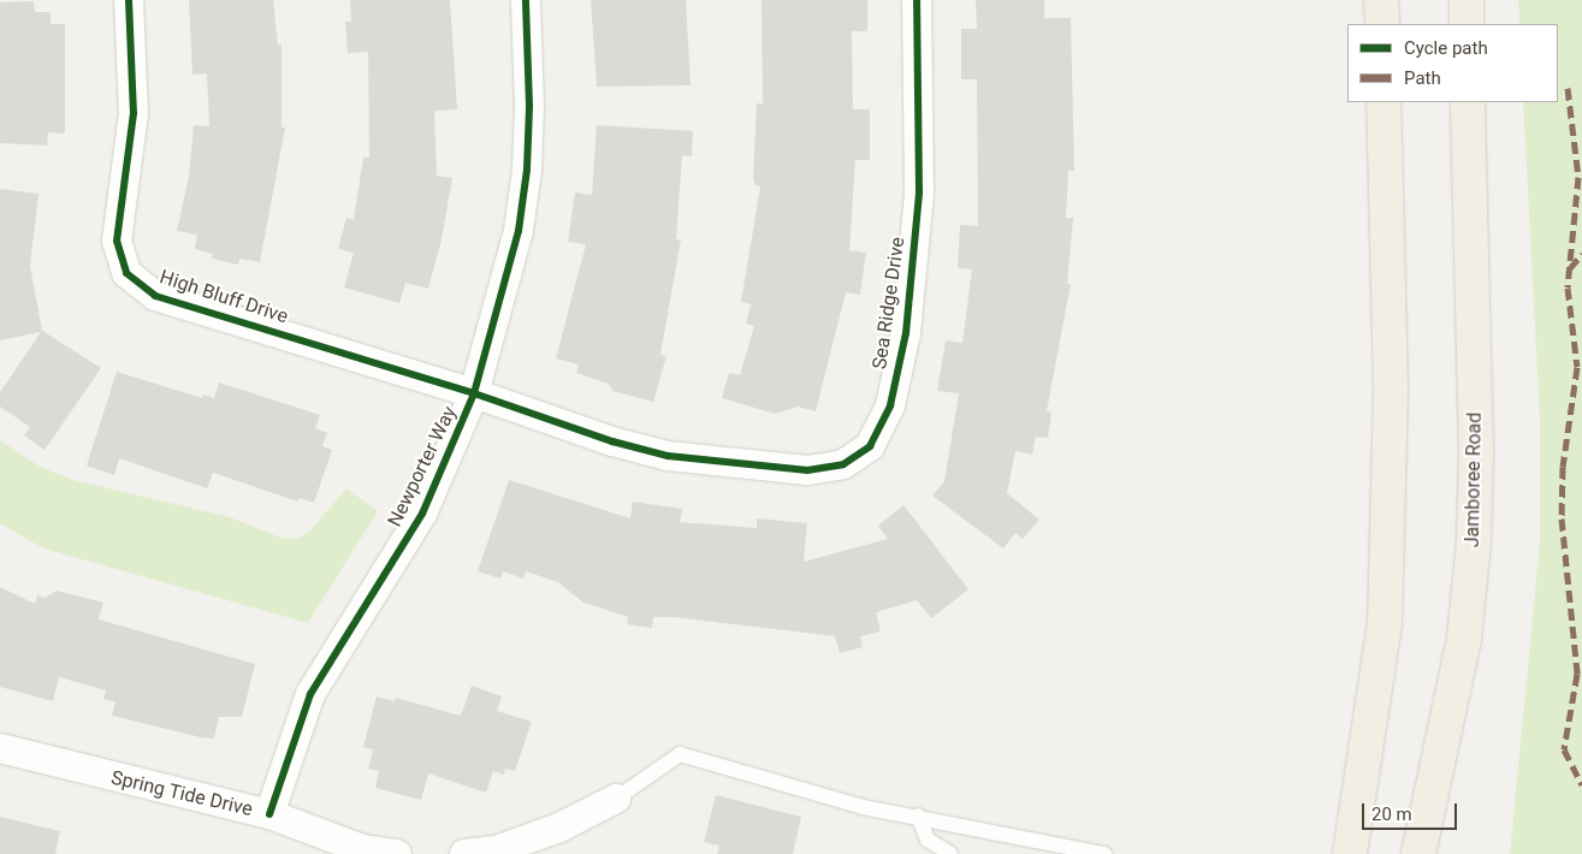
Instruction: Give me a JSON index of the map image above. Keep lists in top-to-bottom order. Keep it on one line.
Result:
{"streets":{"main road":["Jamboree Road"],"street":["High Bluff Drive","Sea Ridge Drive","Newporter Way","Spring Tide Drive"]},"crossings":[["High Bluff Drive","Sea Ridge Drive"],["High Bluff Drive","Newporter Way"],["Sea Ridge Drive","Newporter Way"],["Newporter Way","Spring Tide Drive"]],"legend":["Cycle path","Path"],"scale_bar":"20 m"}
